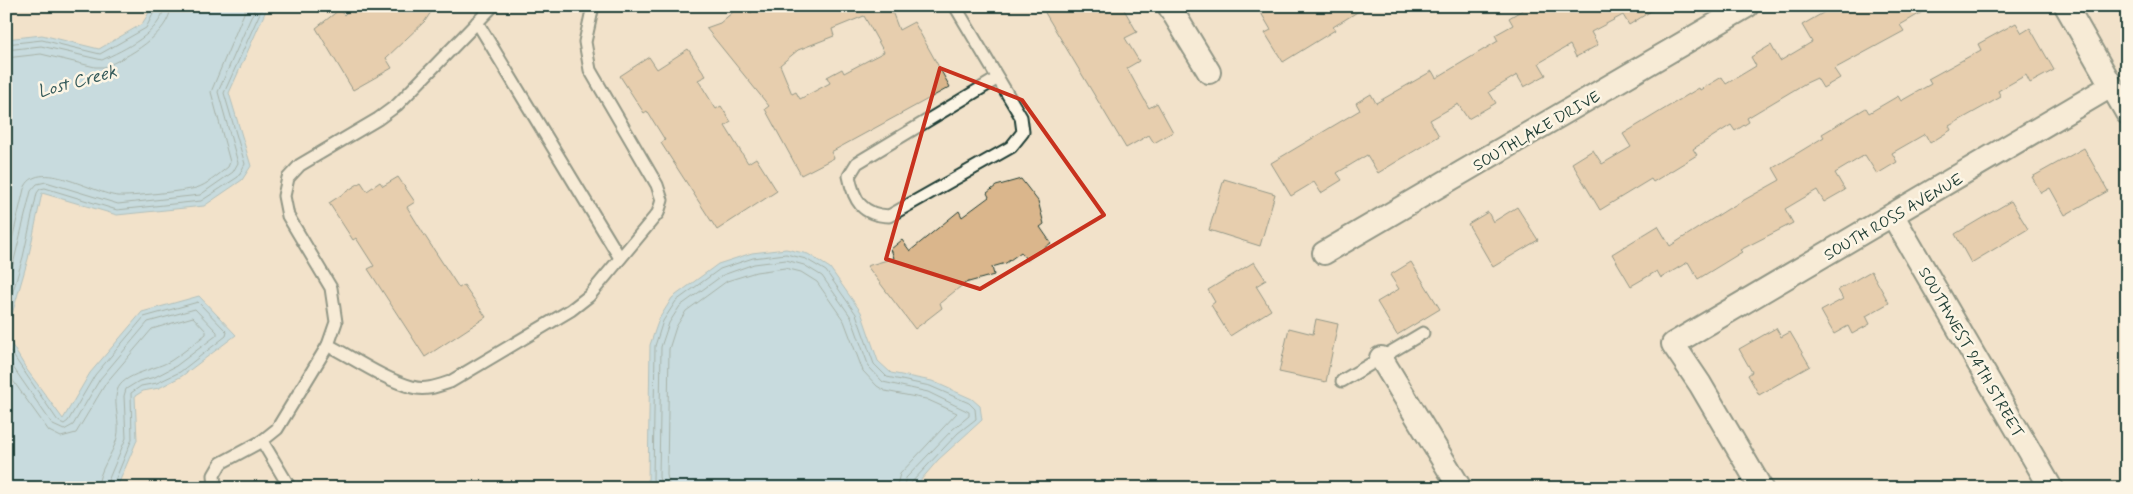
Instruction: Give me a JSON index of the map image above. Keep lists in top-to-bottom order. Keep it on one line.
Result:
{"streets":{"street":["SOUTHLAKE DRIVE","SOUTH ROSS AVENUE","SOUTHWEST 94TH STREET"]},"crossings":[["SOUTH ROSS AVENUE","SOUTHWEST 94TH STREET"]],"water":["Lost Creek"]}
